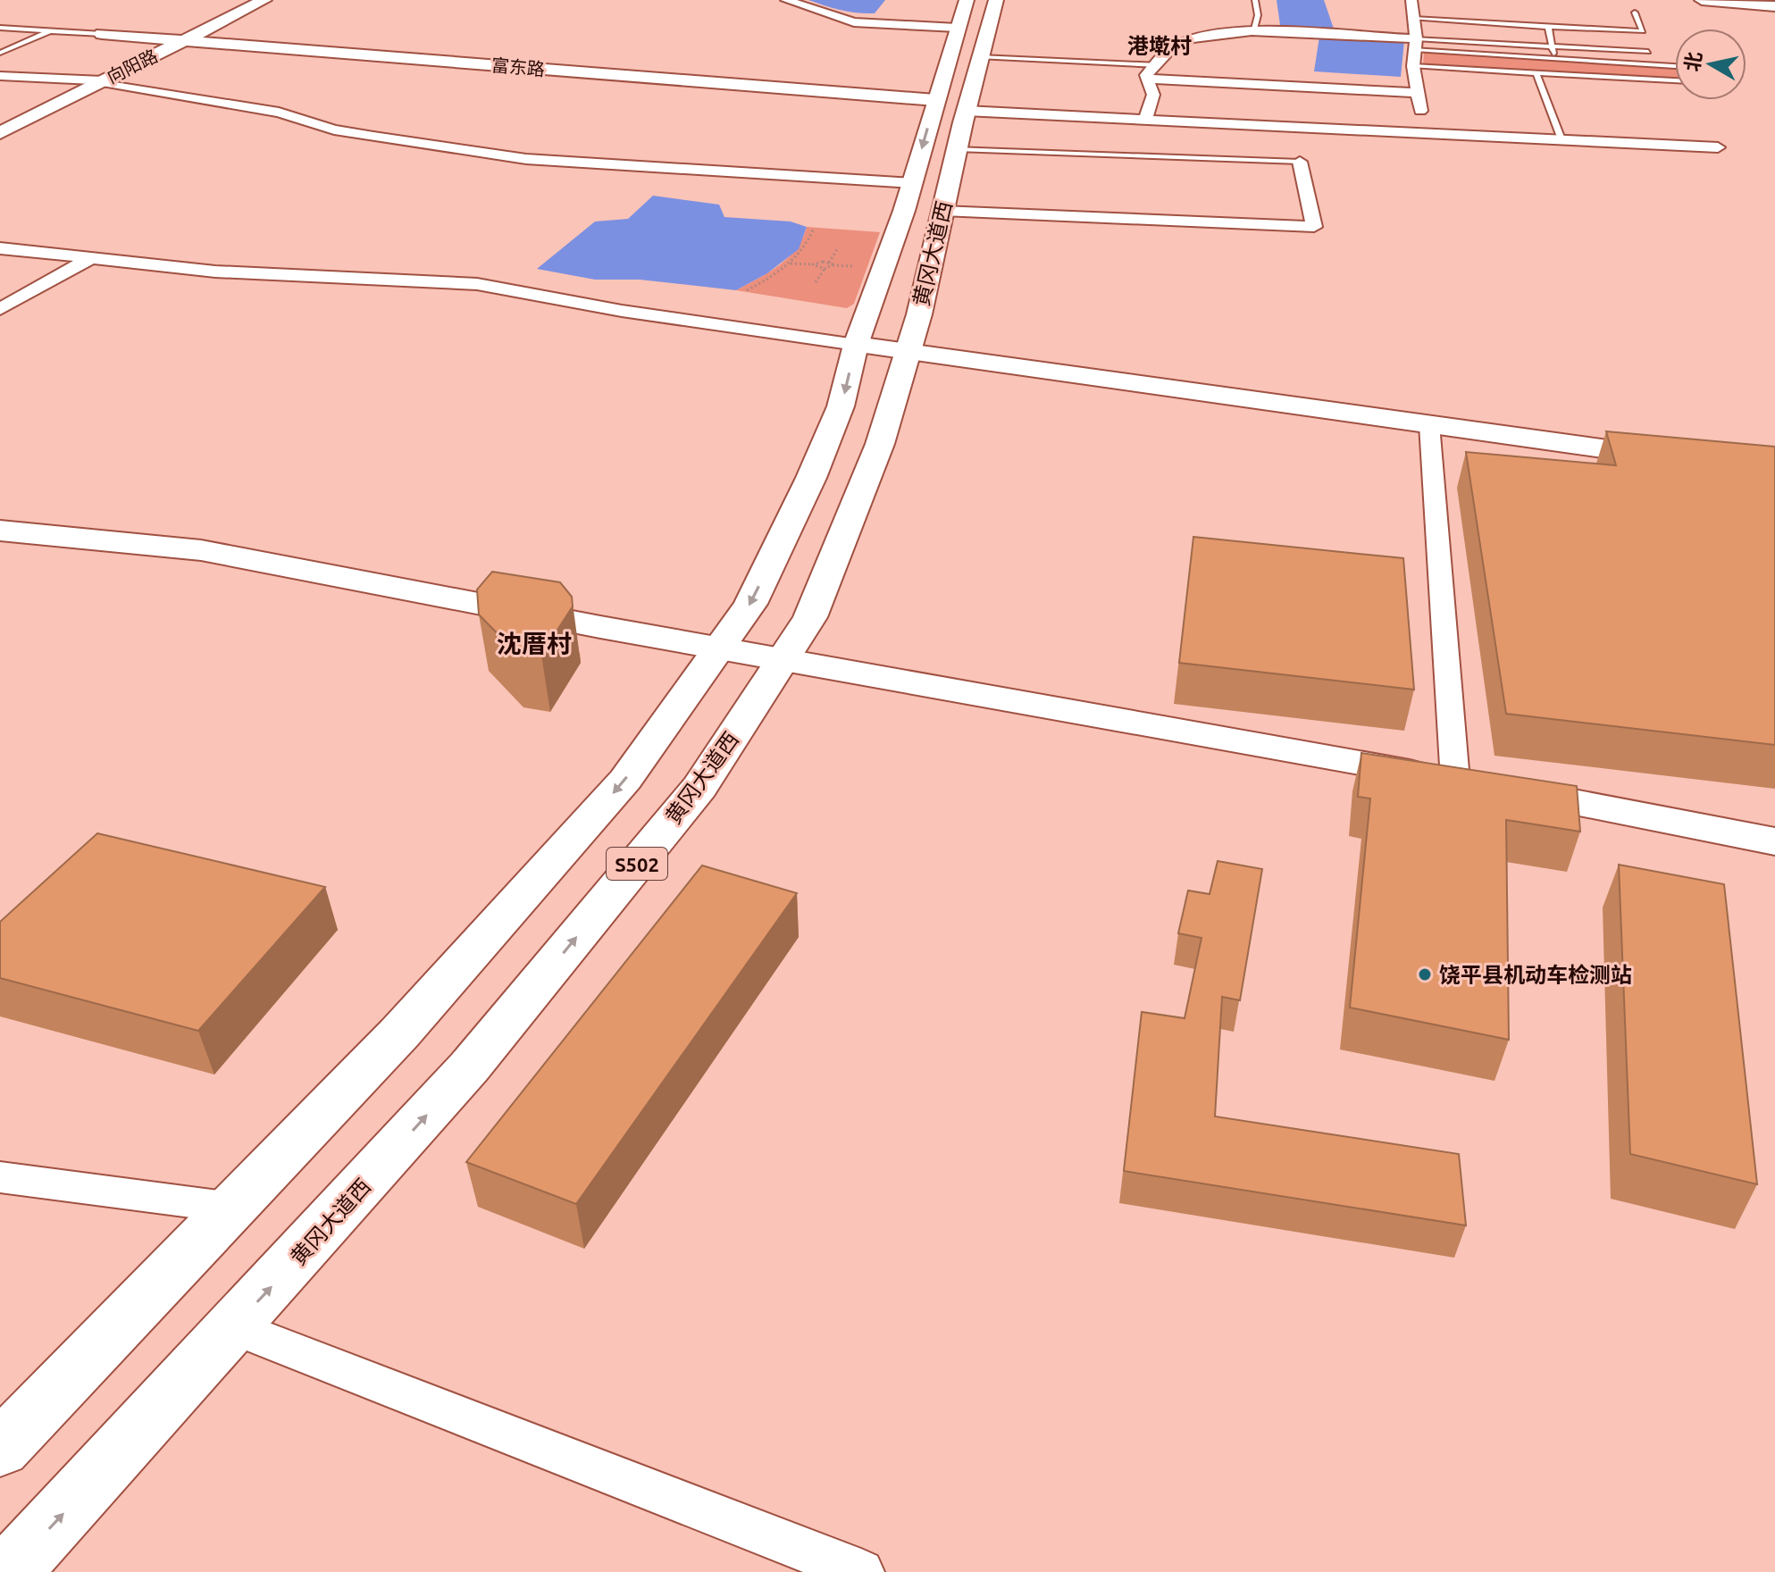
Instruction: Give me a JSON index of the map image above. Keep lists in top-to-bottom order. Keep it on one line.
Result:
{"streets":{"main road":["向阳路","富东路","黄冈大道西","S502"]},"crossings":[["向阳路","富东路"],["富东路","黄冈大道西"]],"districts":["港墘村","沈厝村"],"places":["饶平县机动车检测站"],"north":"left"}
